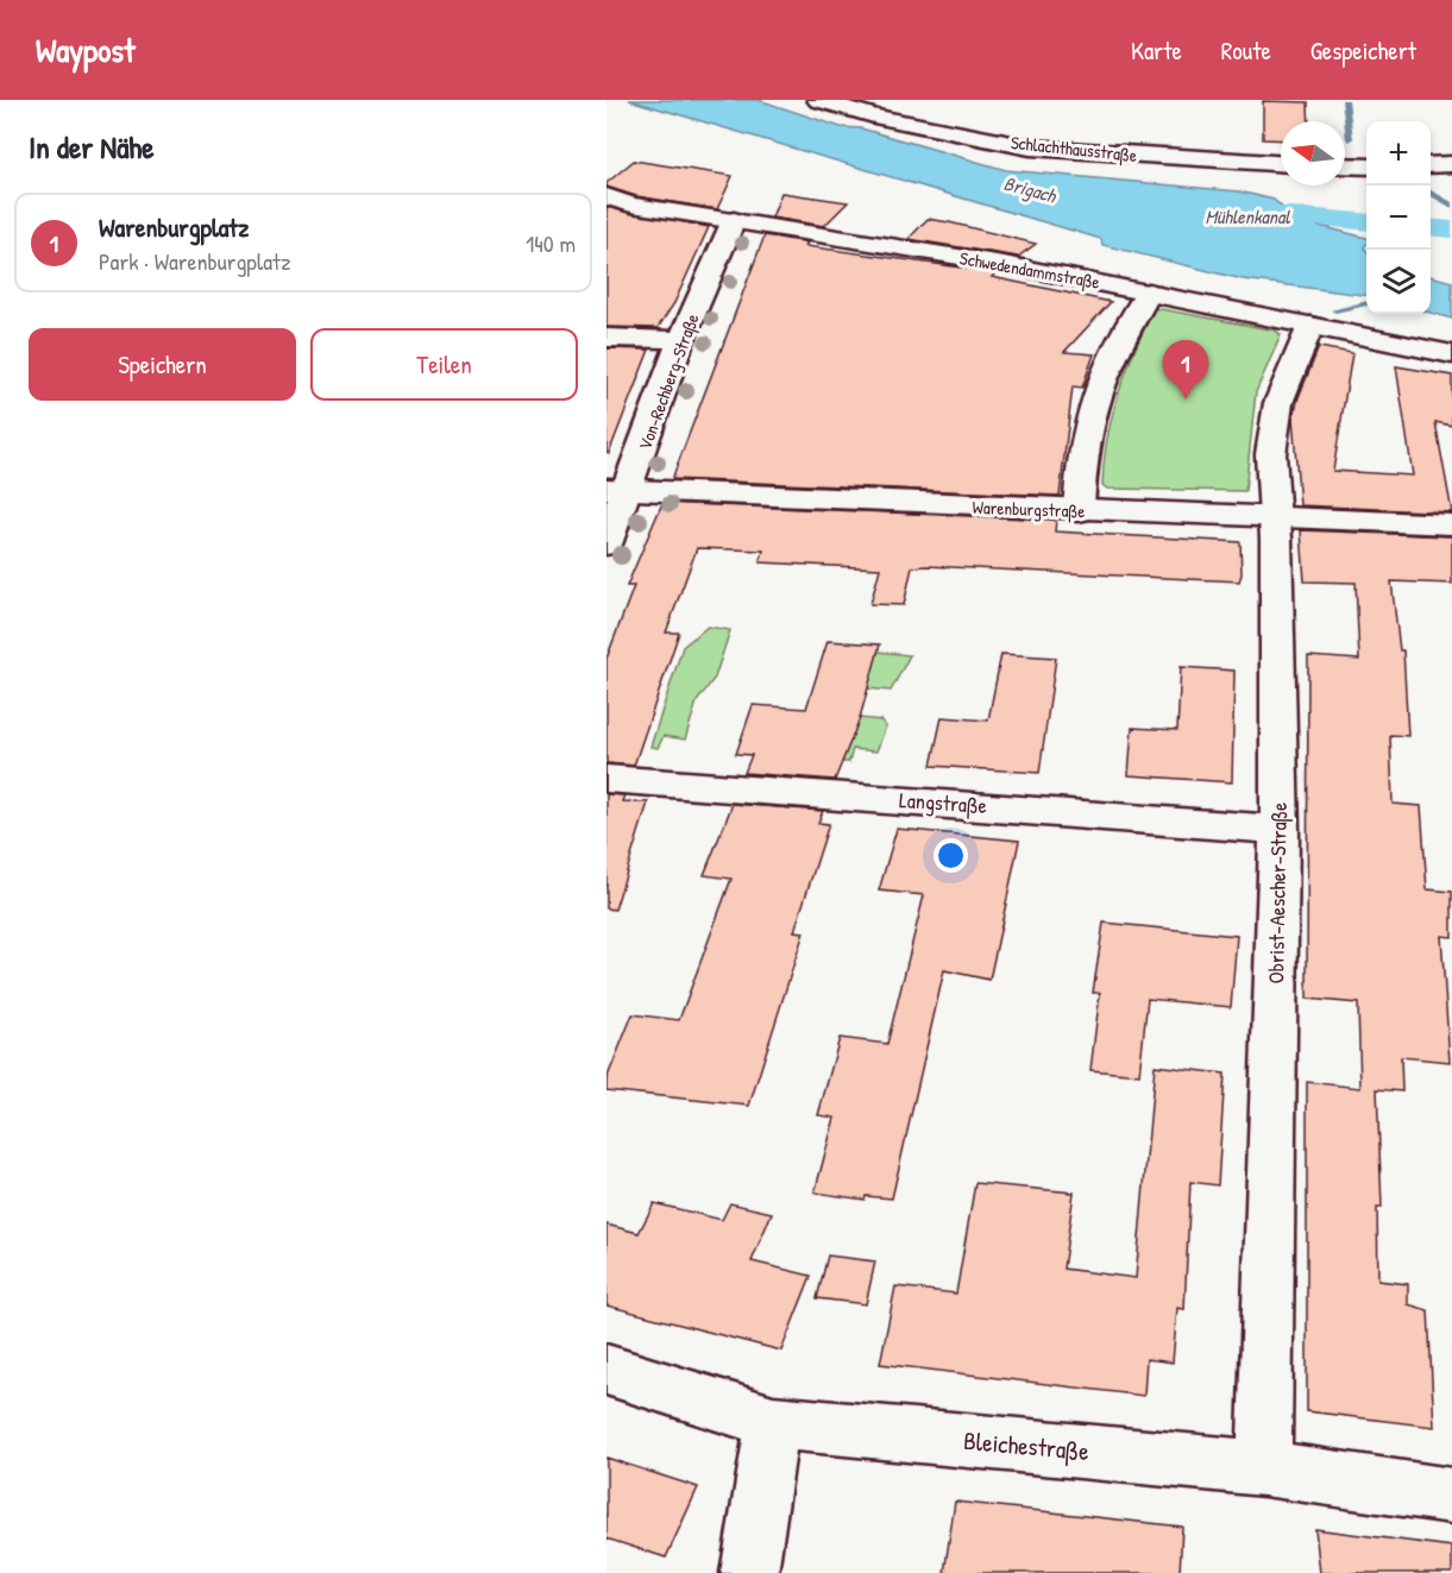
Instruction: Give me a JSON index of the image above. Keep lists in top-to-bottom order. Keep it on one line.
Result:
{"streets":{"street":["Schlachthausstraße","Schwedendammstraße","Von-Rechberg-Straße","Warenburgstraße","Langstraße","Obrist-Aescher-Straße","Bleichestraße"]},"crossings":[["Schwedendammstraße","Von-Rechberg-Straße"],["Schwedendammstraße","Obrist-Aescher-Straße"],["Von-Rechberg-Straße","Warenburgstraße"],["Warenburgstraße","Obrist-Aescher-Straße"],["Langstraße","Obrist-Aescher-Straße"],["Obrist-Aescher-Straße","Bleichestraße"]],"water":["Brigach","Mühlenkanal"],"north":"left","page":{"header":"Waypost","nav":["Karte","Route","Gespeichert"],"heading":"In der Nähe","map_buttons":["+","−"],"list":[{"mark":"1","name":"Warenburgplatz","note":"Park · Warenburgplatz","value":"140 m"}],"buttons":["Speichern","Teilen"],"pins":"1"}}
